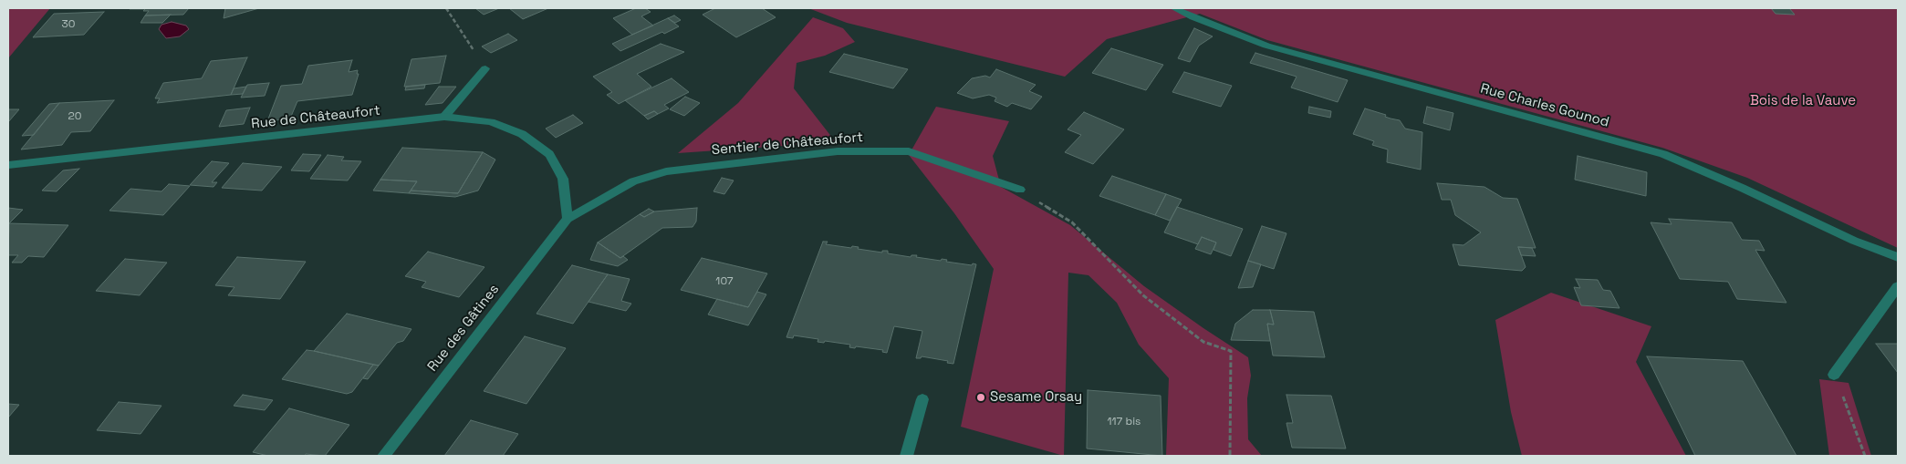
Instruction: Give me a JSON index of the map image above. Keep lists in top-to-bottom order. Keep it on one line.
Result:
{"streets":{"street":["Rue Charles Gounod","Rue de Châteaufort","Sentier de Châteaufort","Rue des Gâtines"]},"crossings":[["Rue de Châteaufort","Sentier de Châteaufort"],["Rue de Châteaufort","Rue des Gâtines"],["Sentier de Châteaufort","Rue des Gâtines"]],"parks":["Bois de la Vauve"],"places":["Sesame Orsay"],"house_numbers":["30","20","107","117 bis"]}
